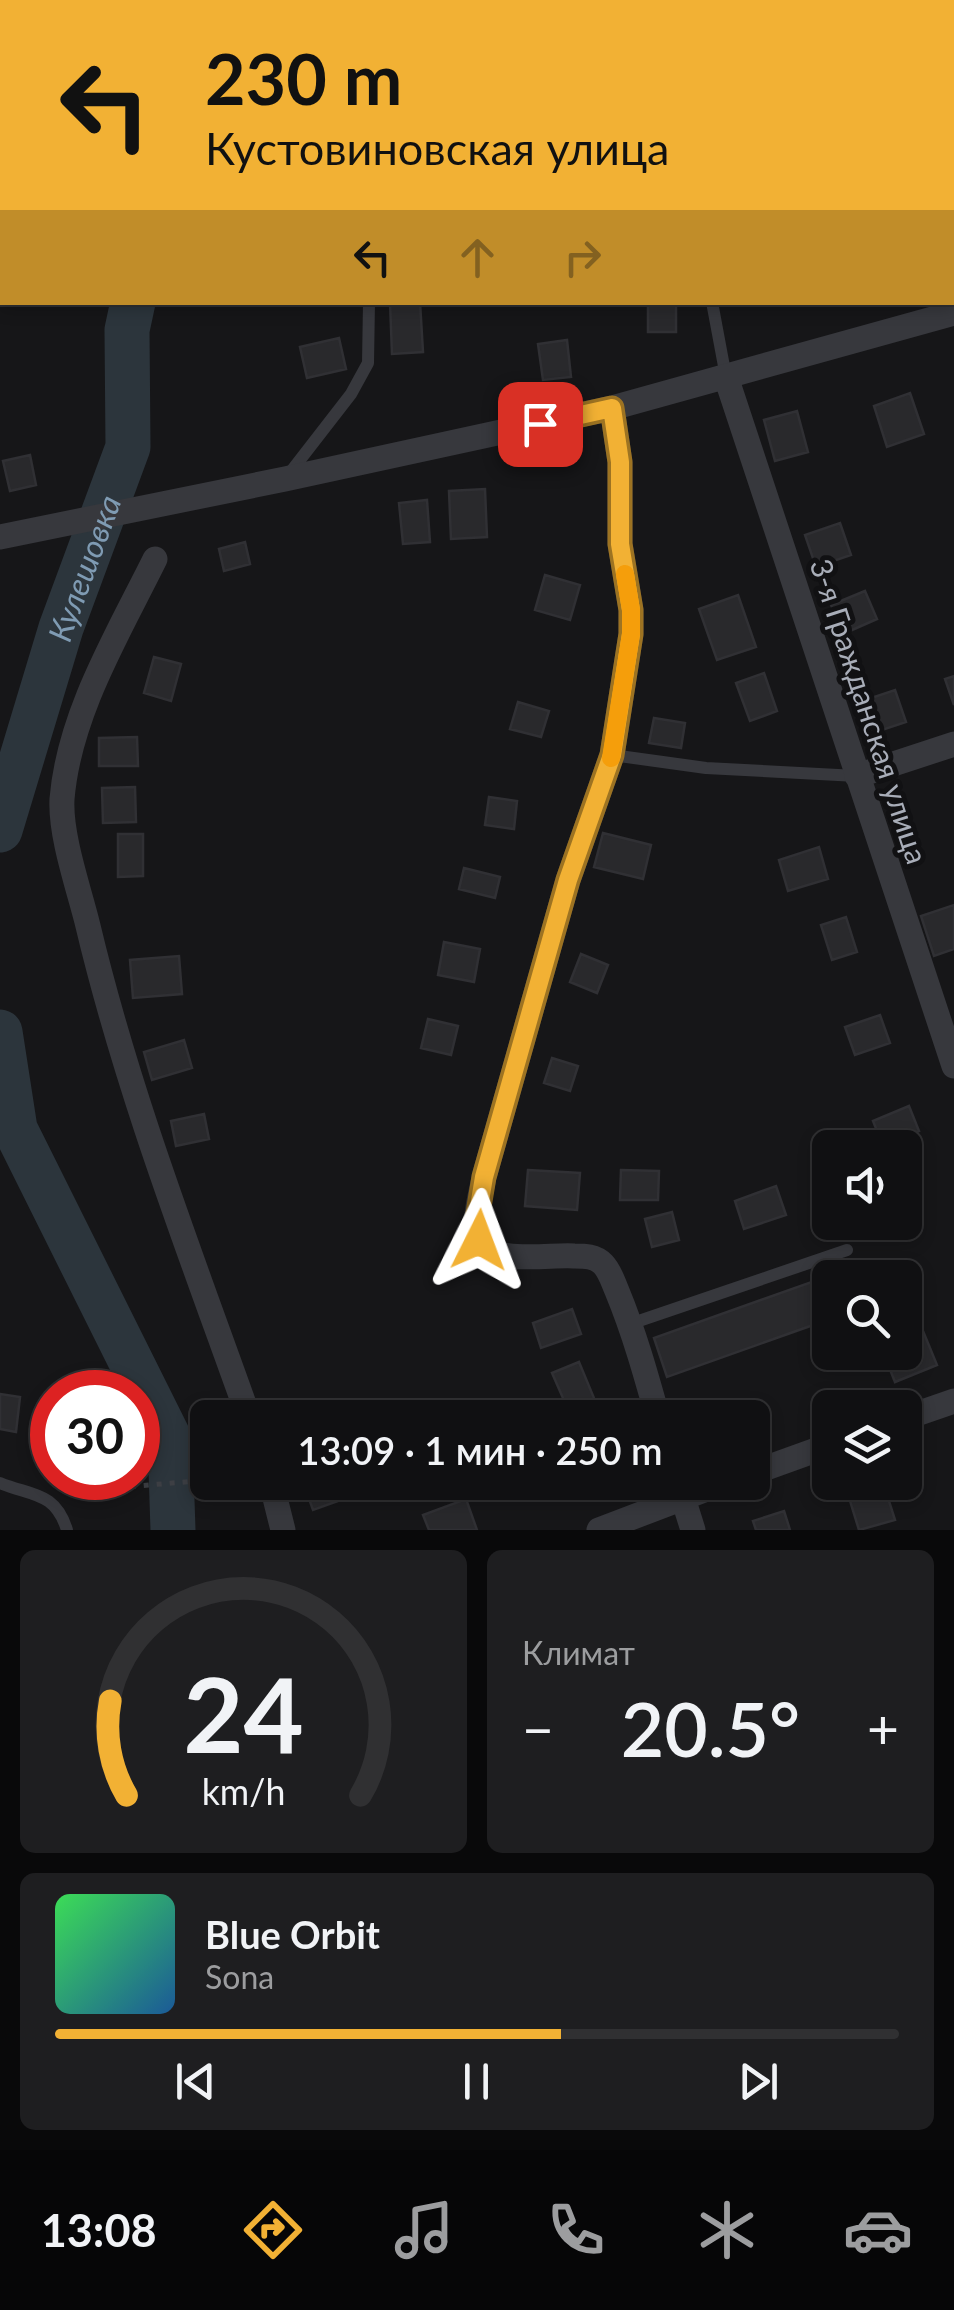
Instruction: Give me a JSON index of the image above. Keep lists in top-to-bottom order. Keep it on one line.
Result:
{"streets":{"street":["3-я Гражданская улица"]},"water":["Кулешовка"],"page":{"turn":["230 m","Кустовиновская улица"],"limit":"30","trip":"13:09 · 1 мин · 250 m","tile":"Климат","heat":["−","20.5°","+"],"song":["Blue Orbit","Sona"],"tabs":"13:08","gauge":["24","km/h"]}}
